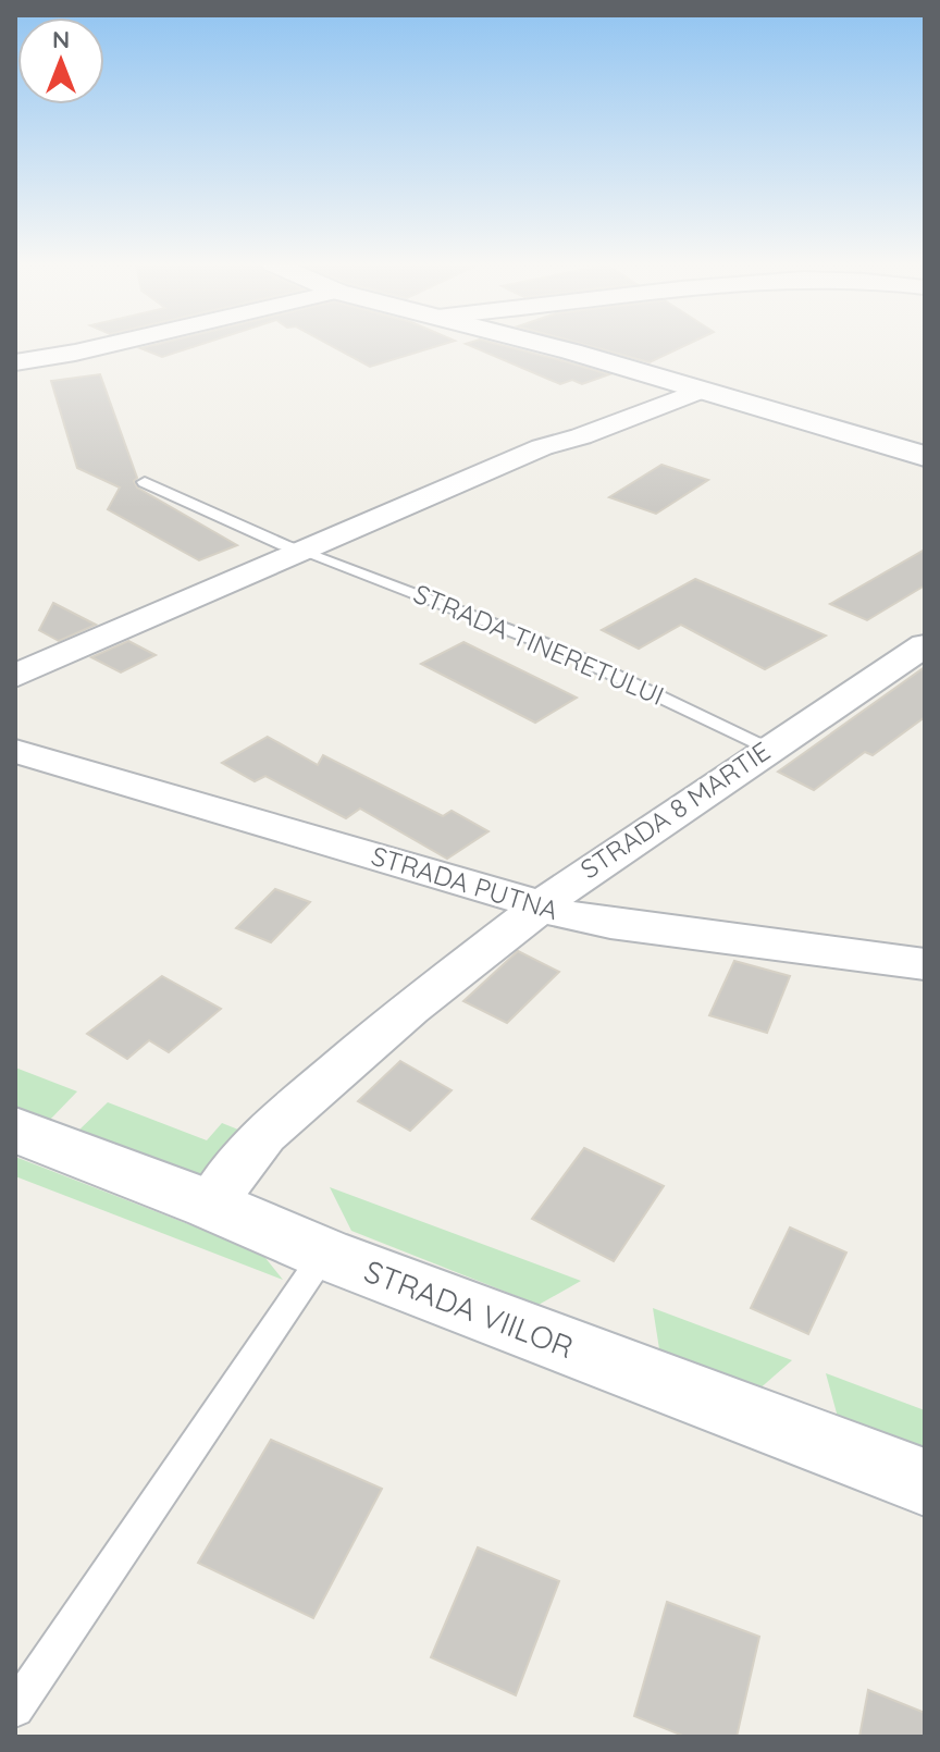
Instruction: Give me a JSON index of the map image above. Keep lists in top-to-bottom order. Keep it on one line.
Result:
{"streets":{"street":["STRADA 8 MARTIE","STRADA PUTNA","STRADA VIILOR"],"lane":["STRADA TINERETULUI"]},"crossings":[["STRADA TINERETULUI","STRADA 8 MARTIE"],["STRADA 8 MARTIE","STRADA PUTNA"],["STRADA 8 MARTIE","STRADA VIILOR"]],"north":"top"}
